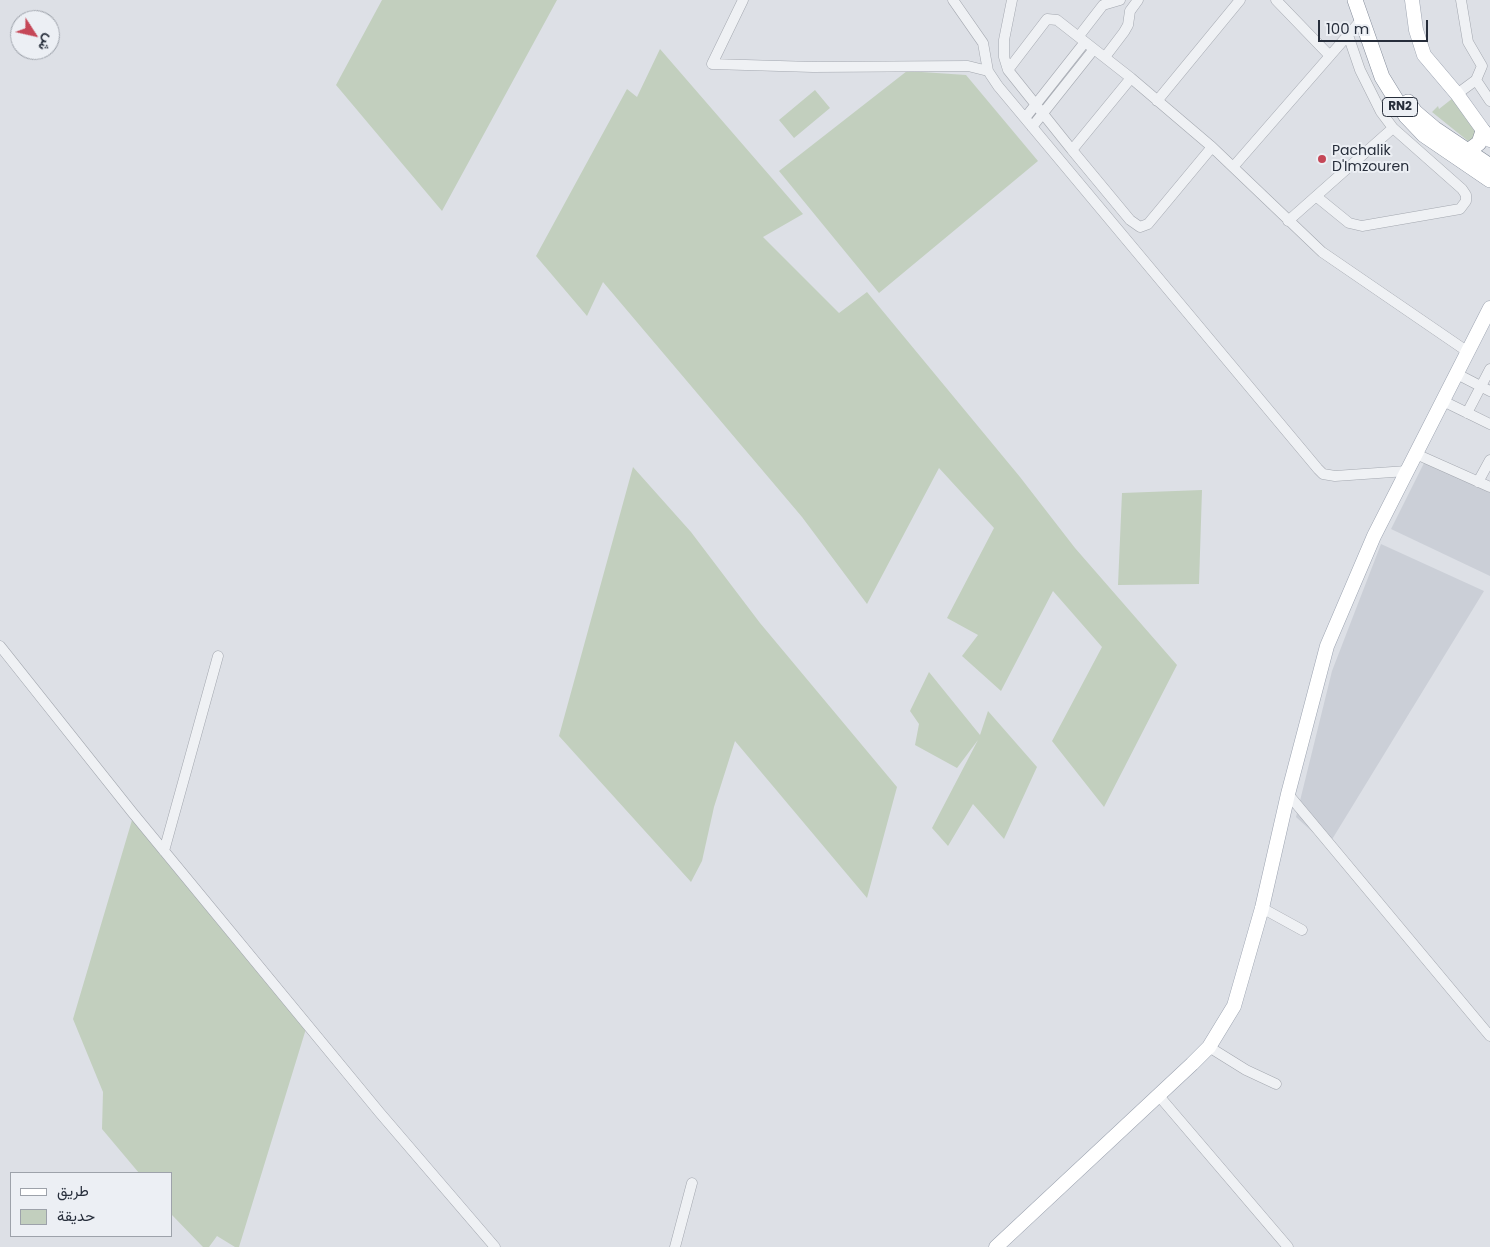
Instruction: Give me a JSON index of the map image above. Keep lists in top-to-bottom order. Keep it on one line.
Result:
{"streets":{"highway":["RN2"]},"places":["Pachalik D'Imzouren"],"legend":["طريق","حديقة"],"scale_bar":"100 m","north":"bottom right"}
